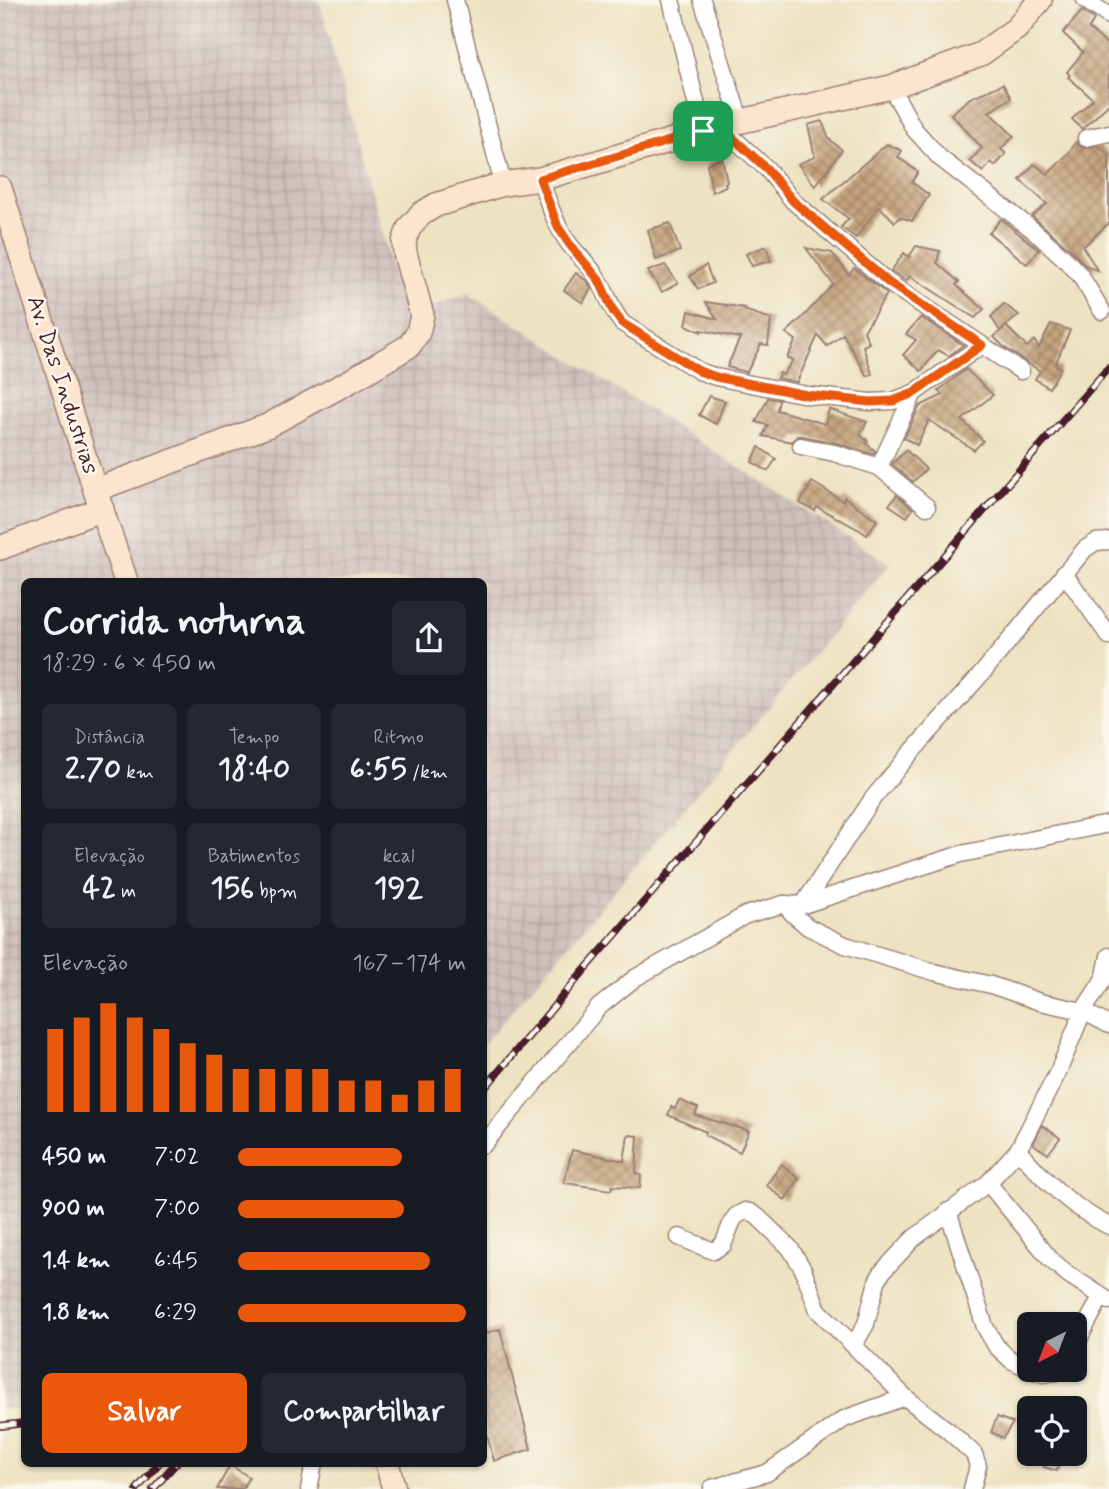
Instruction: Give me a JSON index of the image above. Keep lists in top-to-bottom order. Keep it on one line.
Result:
{"streets":{"street":["Av. Das Industrias"]},"north":"bottom left","page":{"heading":["Corrida noturna","18:29 · 6 × 450 m"],"stats":[["Distância","2.70 km"],["Tempo","18:40"],["Ritmo","6:55 /km"],["Elevação","42 m"],["Batimentos","156 bpm"],["kcal","192"]],"chart":["Elevação","167–174 m"],"list":[{"name":"450 m","note":"7:02"},{"name":"900 m","note":"7:00"},{"name":"1.4 km","note":"6:45"},{"name":"1.8 km","note":"6:29"}],"buttons":["Salvar","Compartilhar"]}}
